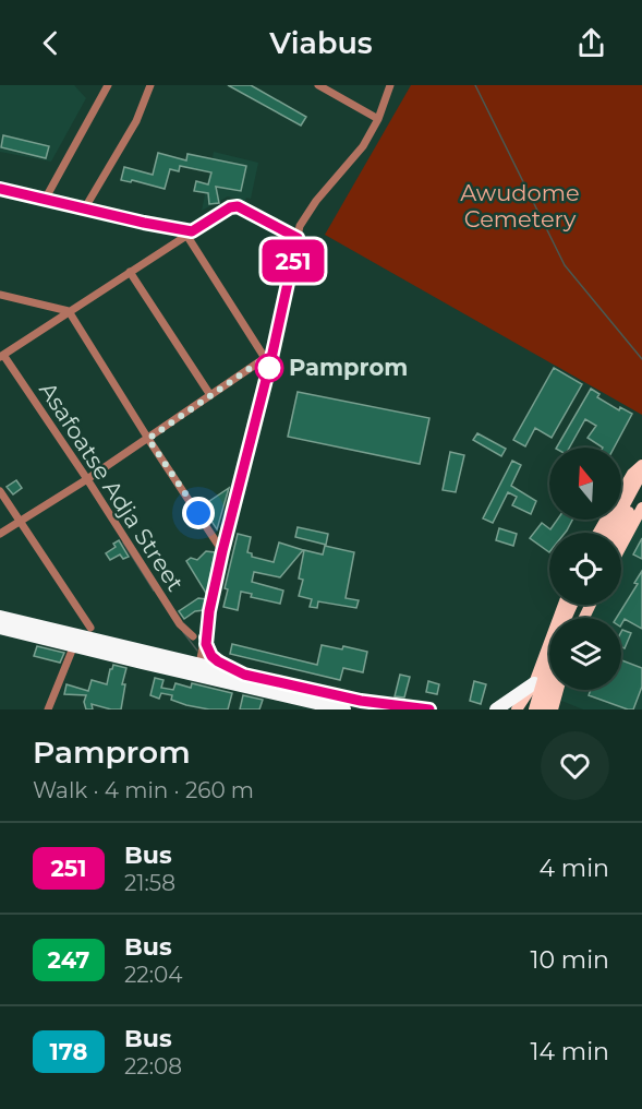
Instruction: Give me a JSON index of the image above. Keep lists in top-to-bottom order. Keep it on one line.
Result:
{"streets":{"street":["Asafoatse Adja Street"]},"parks":["Awudome Cemetery"],"places":["Pamprom"],"lines":["bus line 251"],"north":"top","page":{"header":"Viabus","on_map":"251","heading":["Pamprom","Walk · 4 min · 260 m"],"list":[{"mark":"251","name":"Bus","note":"21:58","value":"4 min"},{"mark":"247","name":"Bus","note":"22:04","value":"10 min"},{"mark":"178","name":"Bus","note":"22:08","value":"14 min"}]}}
